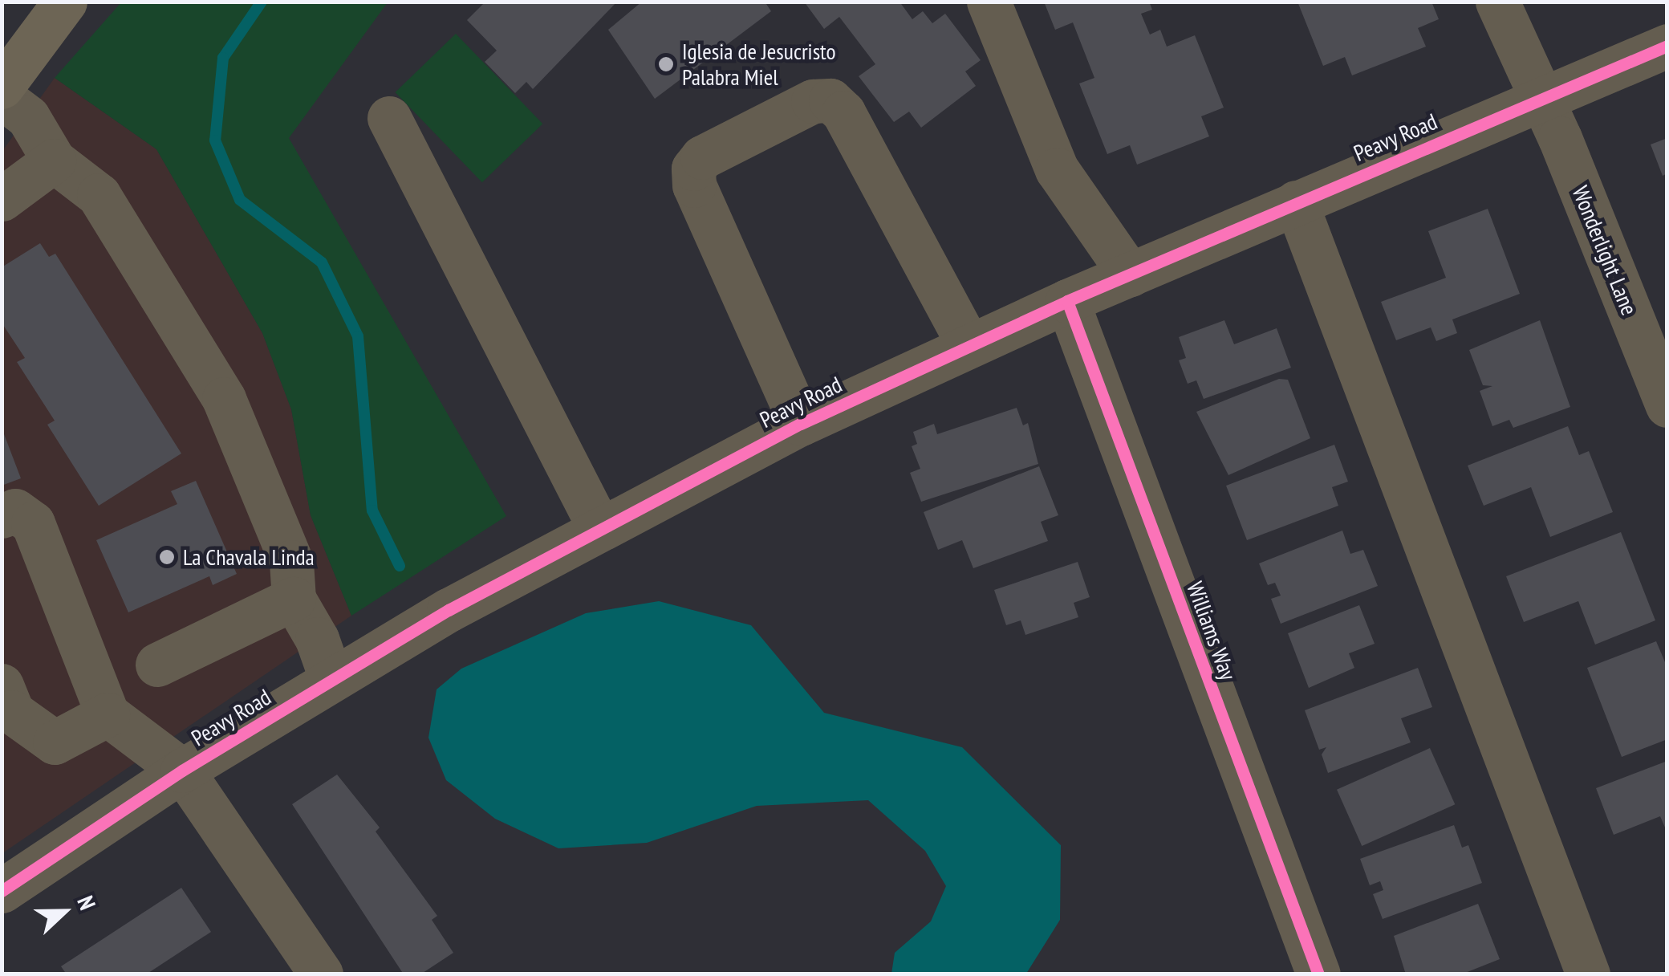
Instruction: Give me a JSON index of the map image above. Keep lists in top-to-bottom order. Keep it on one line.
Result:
{"streets":{"street":["Peavy Road","Wonderlight Lane","Williams Way"]},"crossings":[["Peavy Road","Wonderlight Lane"],["Peavy Road","Williams Way"]],"places":["Iglesia de Jesucristo Palabra Miel","La Chavala Linda"],"north":"right"}
